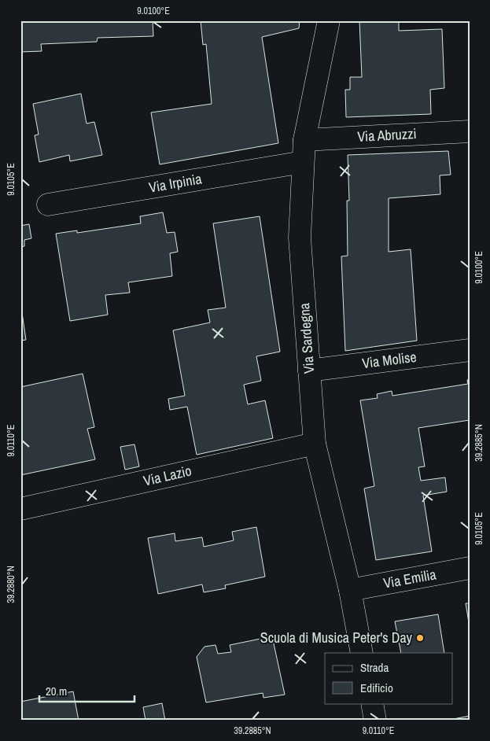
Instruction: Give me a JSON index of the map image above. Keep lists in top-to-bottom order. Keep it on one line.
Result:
{"streets":{"street":["Via Abruzzi","Via Irpinia","Via Sardegna","Via Molise","Via Lazio","Via Emilia"]},"crossings":[["Via Abruzzi","Via Sardegna"],["Via Irpinia","Via Sardegna"],["Via Sardegna","Via Molise"],["Via Sardegna","Via Lazio"],["Via Sardegna","Via Emilia"]],"places":["Scuola di Musica Peter's Day"],"legend":["Strada","Edificio"],"scale_bar":"20 m","coordinates":["9.0100°E","9.0105°E","9.0110°E","39.2885°N","39.2880°N"]}
